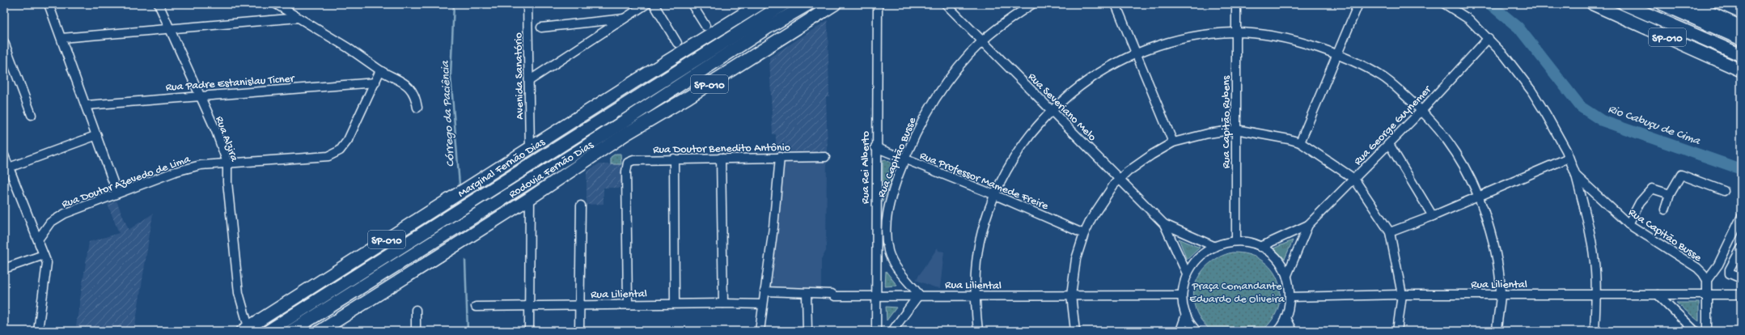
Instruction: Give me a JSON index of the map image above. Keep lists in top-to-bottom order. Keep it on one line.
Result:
{"streets":{"highway":["SP-010","Marginal Fernão Dias","Rodovia Fernão Dias"],"street":["Avenida Sanatório","Rua Padre Estanislau Ticner","Rua Severiano Melo","Rua Capitão Rubens","Rua George Guynemer","Rua Alzira","Rua Doutor Benedito Antônio","Rua Capitão Busse","Rua Rei Alberto","Rua Professor Mamede Freire","Rua Doutor Azevedo de Lima","Rua Liliental"]},"crossings":[["Avenida Sanatório","Marginal Fernão Dias"],["Rua Padre Estanislau Ticner","Rua Alzira"],["Rua Padre Estanislau Ticner","Rua Doutor Azevedo de Lima"],["Rua Severiano Melo","Rua Capitão Busse"],["Rua George Guynemer","Rua Capitão Busse"],["Rua Alzira","Marginal Fernão Dias"],["Rua Alzira","Rua Doutor Azevedo de Lima"],["Rua Doutor Benedito Antônio","Rua Liliental"],["Rua Capitão Busse","Rua Professor Mamede Freire"],["Rua Capitão Busse","Rua Liliental"],["Rua Rei Alberto","Rua Professor Mamede Freire"],["Rua Rei Alberto","Rua Liliental"]],"water":["Córrego da Paciência","Rio Cabuçu de Cima"],"parks":["Praça Comandante Eduardo de Oliveira"]}
